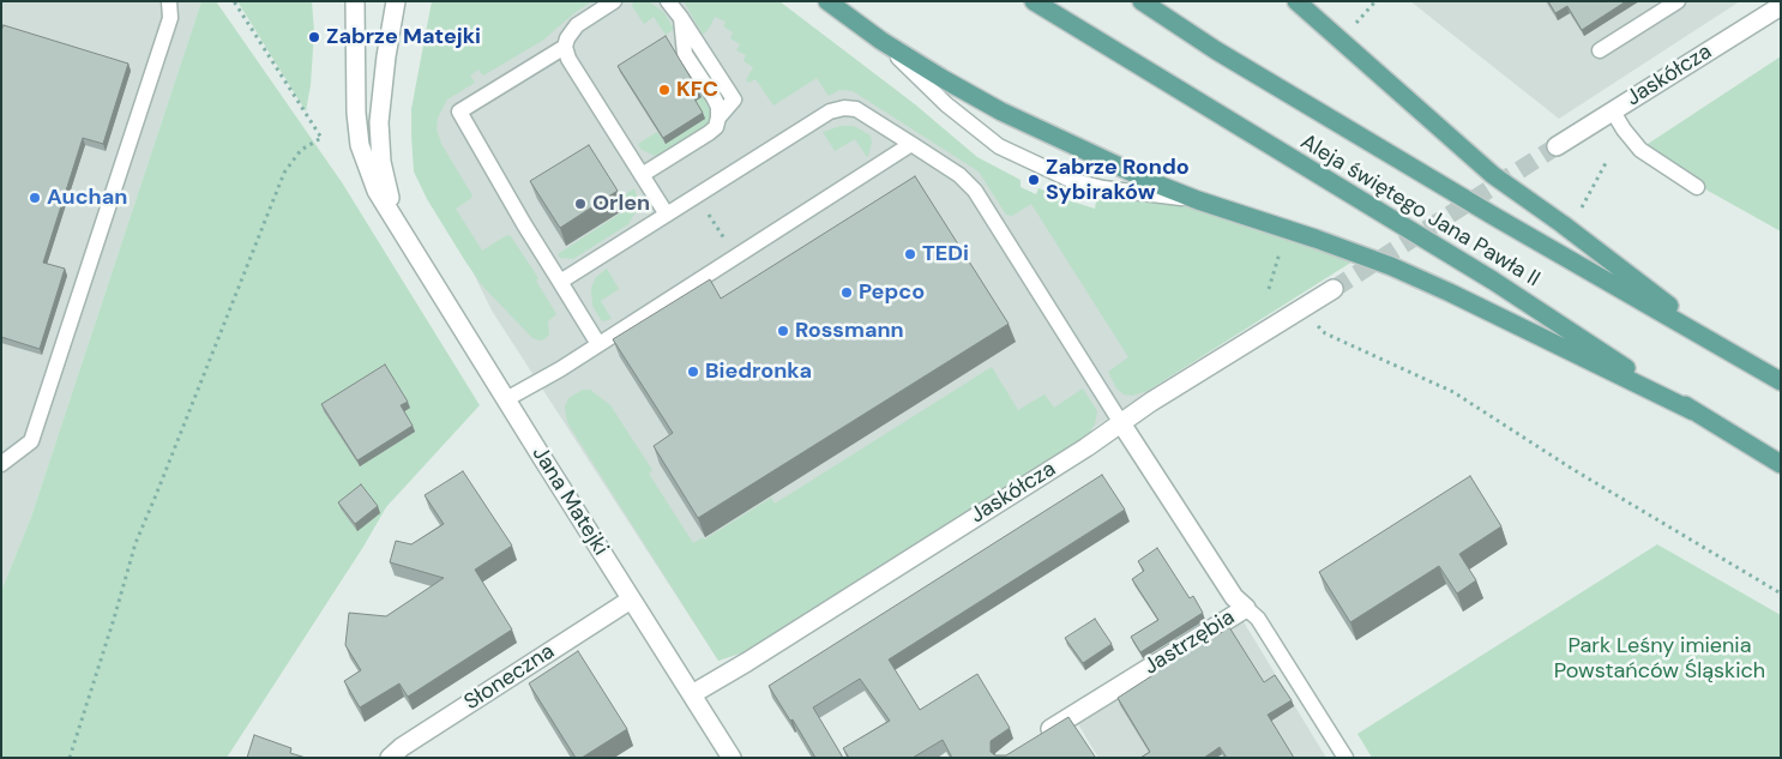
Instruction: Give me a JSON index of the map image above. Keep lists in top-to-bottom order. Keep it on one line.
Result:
{"streets":{"main road":["Aleja świętego Jana Pawła II"],"street":["Jaskółcza","Jana Matejki","Jastrzębia","Słoneczna"]},"crossings":[["Jaskółcza","Jana Matejki"],["Jaskółcza","Jastrzębia"],["Jana Matejki","Słoneczna"]],"parks":["Park Leśny imienia Powstańców Śląskich"],"places":["Zabrze Matejki","KFC","Zabrze Rondo Sybiraków","Auchan","Orlen","TEDi","Pepco","Rossmann","Biedronka"]}
